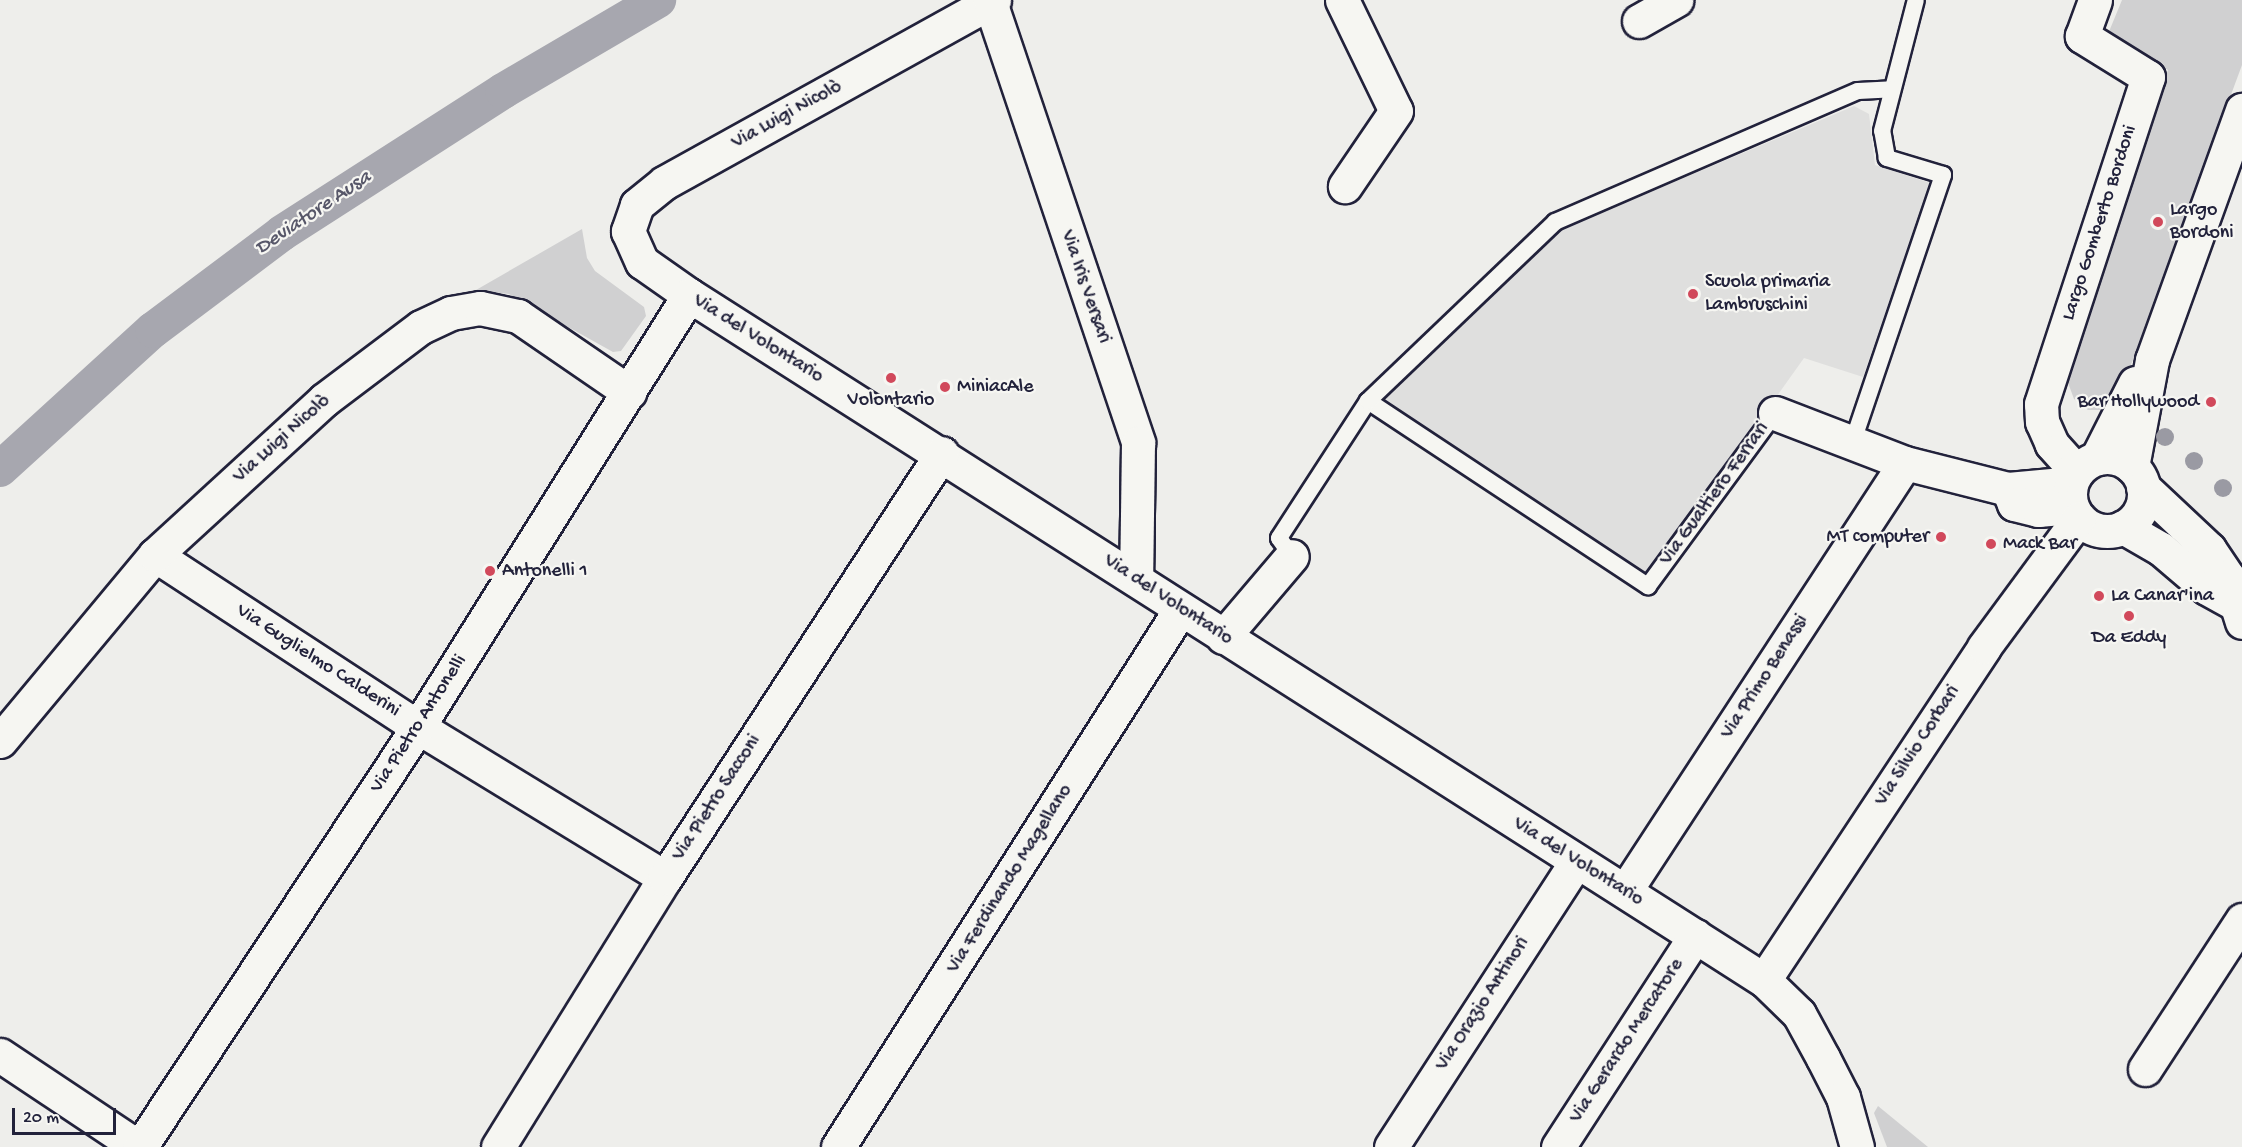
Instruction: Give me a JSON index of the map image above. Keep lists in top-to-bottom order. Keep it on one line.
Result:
{"streets":{"street":["Via Luigi Nicolò","Largo Gomberto Bordoni","Via Iris Versari","Via del Volontario","Via Gualtiero Ferrari","Via Guglielmo Calderini","Via Primo Benassi","Via Pietro Antonelli","Via Silvio Corbari","Via Pietro Sacconi","Via Ferdinando Magellano","Via Orazio Antinori","Via Gerardo Mercatore"]},"crossings":[["Via Luigi Nicolò","Via Iris Versari"],["Via Luigi Nicolò","Via del Volontario"],["Via Luigi Nicolò","Via Guglielmo Calderini"],["Via Luigi Nicolò","Via Pietro Antonelli"],["Largo Gomberto Bordoni","Via Gualtiero Ferrari"],["Largo Gomberto Bordoni","Via Silvio Corbari"],["Via Iris Versari","Via del Volontario"],["Via del Volontario","Via Primo Benassi"],["Via del Volontario","Via Pietro Antonelli"],["Via del Volontario","Via Silvio Corbari"],["Via del Volontario","Via Pietro Sacconi"],["Via del Volontario","Via Ferdinando Magellano"],["Via del Volontario","Via Orazio Antinori"],["Via del Volontario","Via Gerardo Mercatore"],["Via Gualtiero Ferrari","Via Primo Benassi"],["Via Gualtiero Ferrari","Via Silvio Corbari"],["Via Guglielmo Calderini","Via Pietro Antonelli"],["Via Guglielmo Calderini","Via Pietro Sacconi"]],"water":["Deviatore Ausa"],"places":["Largo Bordoni","Scuola primaria Lambruschini","Volontario","MiniacAle","Bar Hollywood","MT computer","Mack Bar","Antonelli 1","La Canar'ina","Da Eddy"],"scale_bar":"20 m"}
